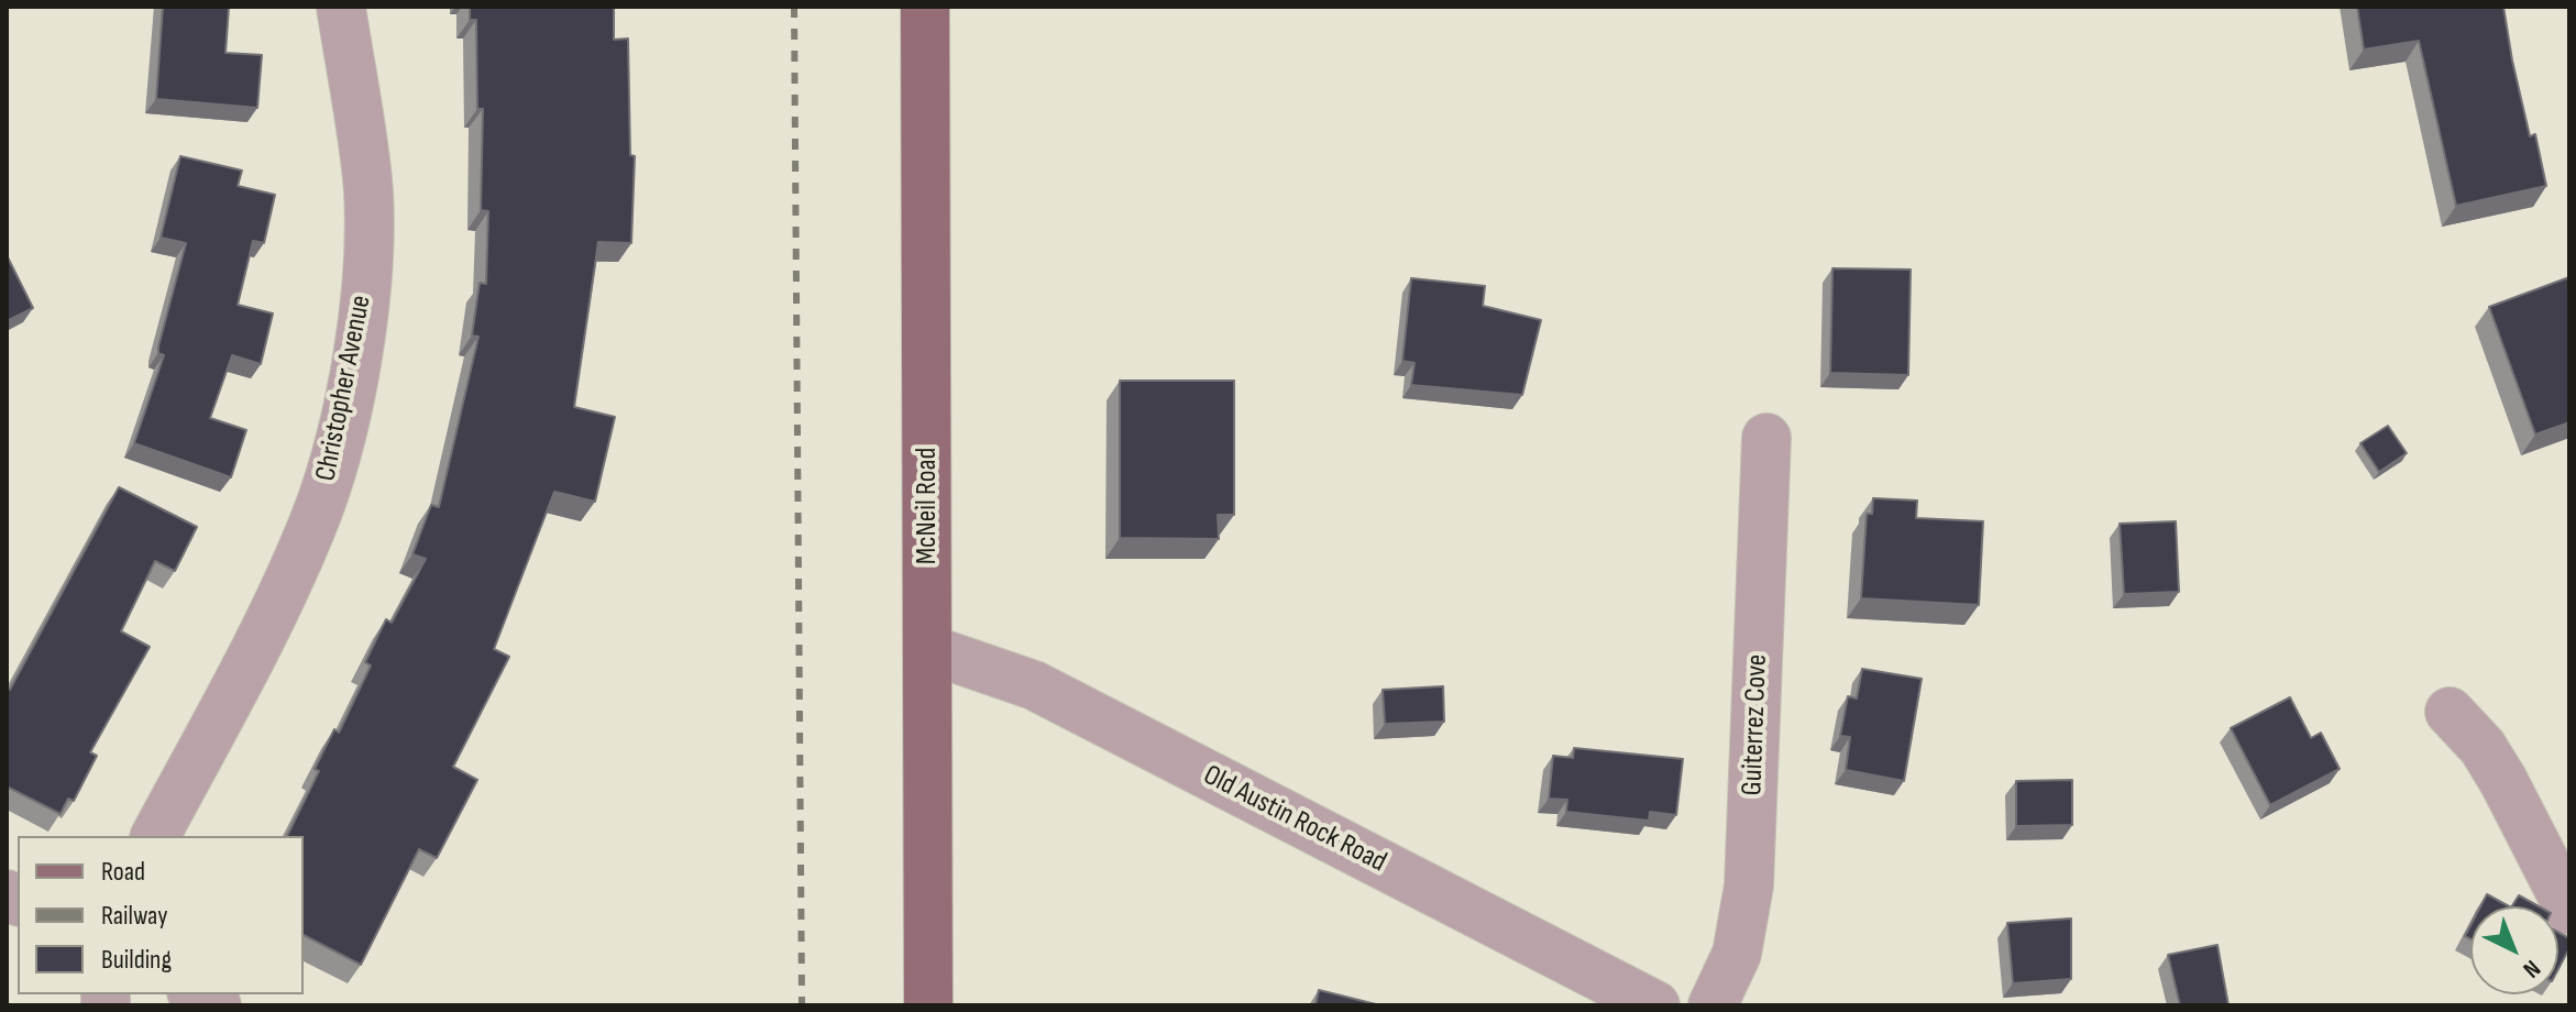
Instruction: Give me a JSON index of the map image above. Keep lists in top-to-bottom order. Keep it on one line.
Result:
{"streets":{"main road":["McNeil Road"],"street":["Christopher Avenue","Guiterrez Cove","Old Austin Rock Road"]},"crossings":[["McNeil Road","Old Austin Rock Road"]],"legend":["Road","Railway","Building"],"north":"bottom right"}
